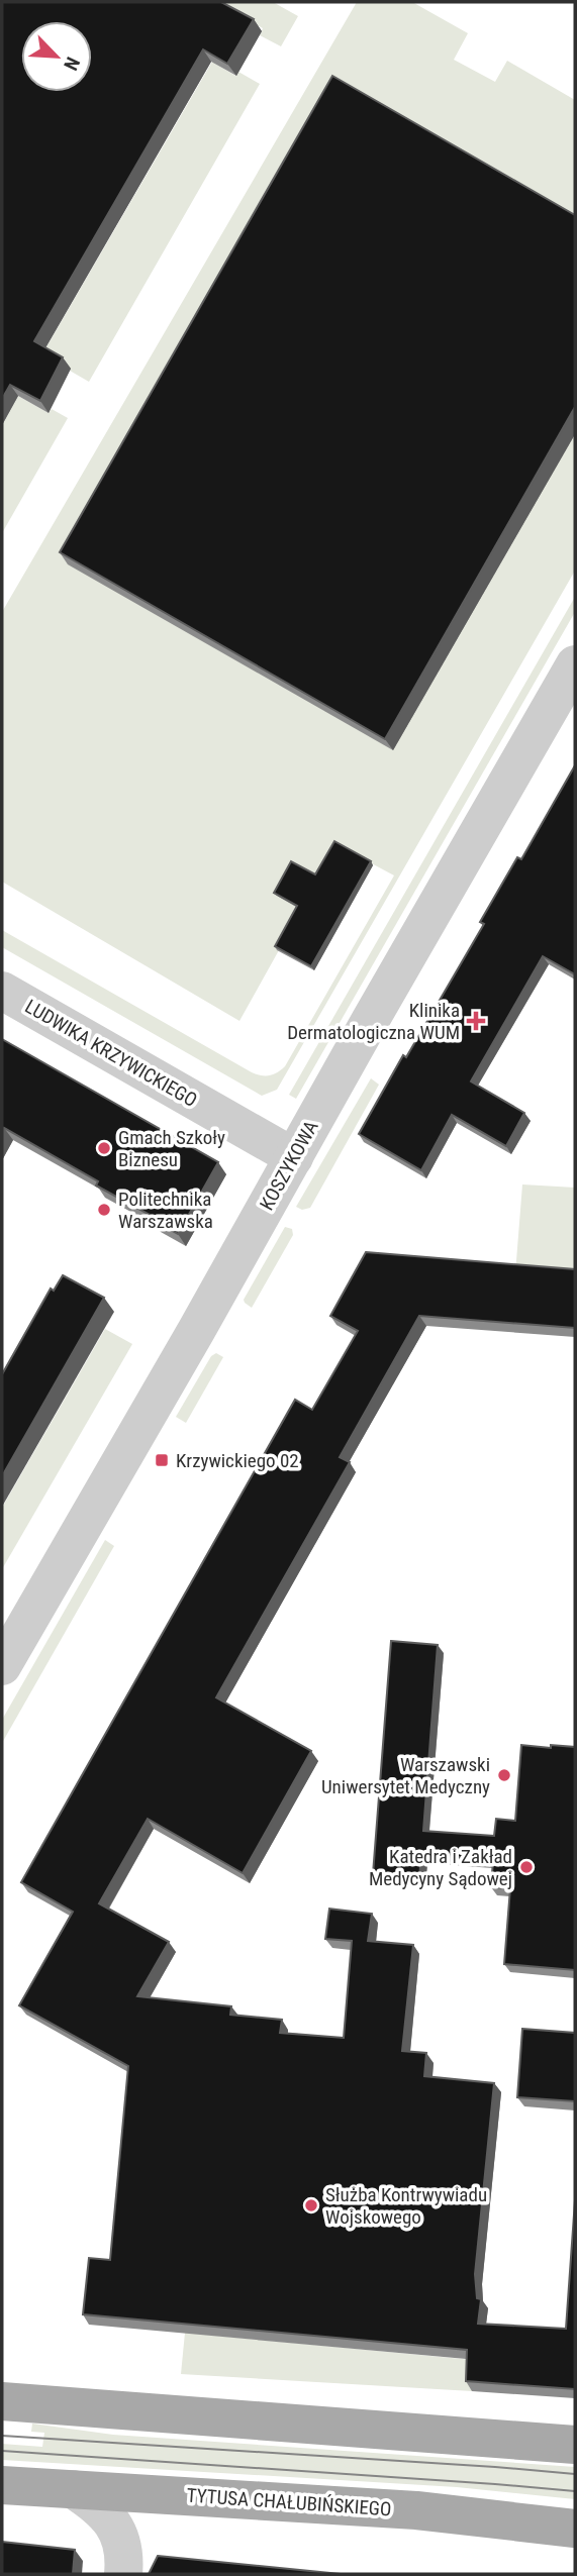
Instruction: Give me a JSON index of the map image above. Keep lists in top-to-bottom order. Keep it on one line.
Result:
{"streets":{"main road":["TYTUSA CHAŁUBIŃSKIEGO"],"street":["LUDWIKA KRZYWICKIEGO","KOSZYKOWA"]},"crossings":[["LUDWIKA KRZYWICKIEGO","KOSZYKOWA"]],"places":{"health":["Klinika Dermatologiczna WUM"],"other":["Gmach Szkoły Biznesu","Politechnika Warszawska","Warszawski Uniwersytet Medyczny","Katedra i Zakład Medycyny Sądowej","Służba Kontrwywiadu Wojskowego"],"transit":["Krzywickiego 02"]},"north":"bottom right"}
